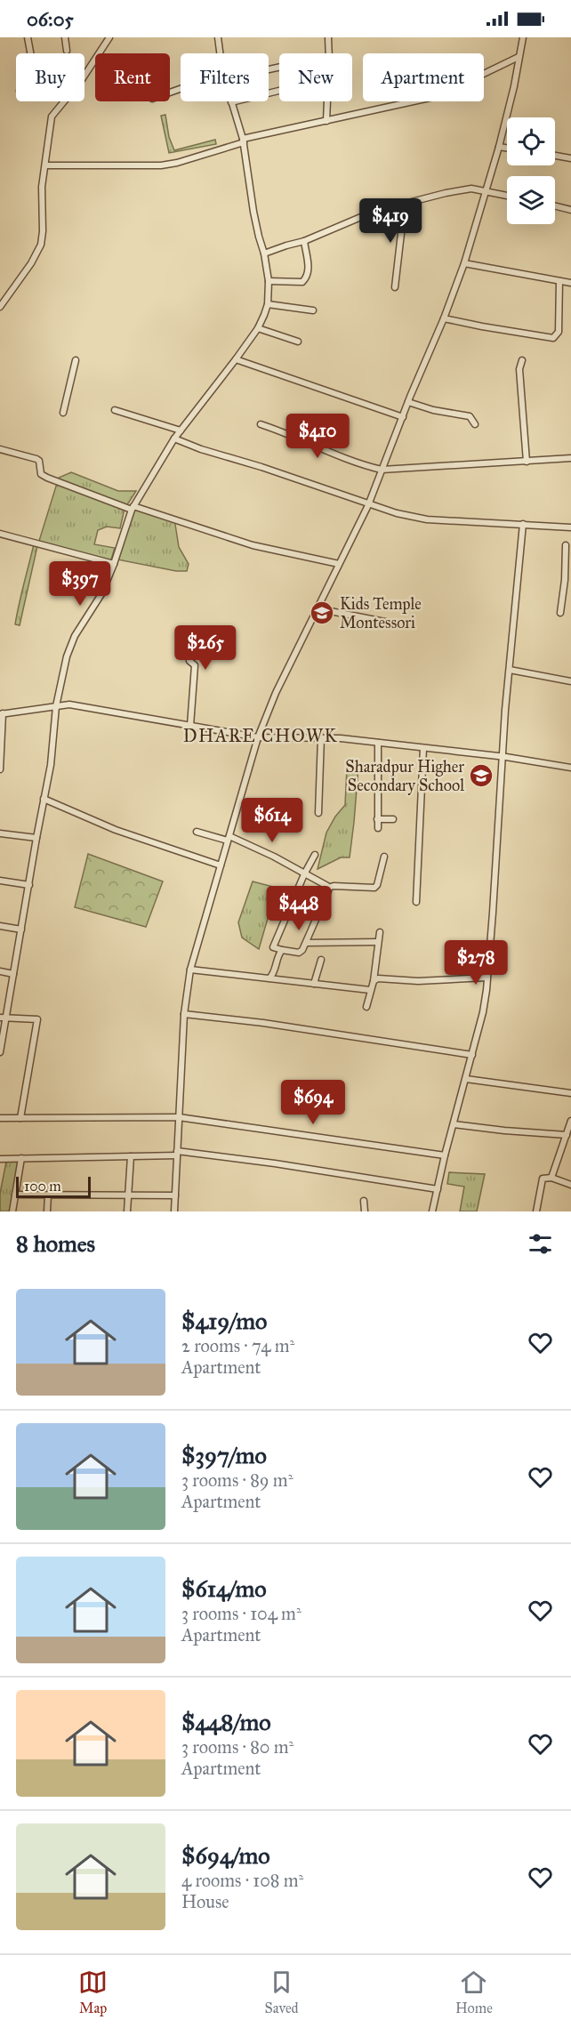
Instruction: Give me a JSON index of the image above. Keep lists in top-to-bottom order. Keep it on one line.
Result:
{"districts":["DHARE CHOWK"],"places":{"school or university":["Kids Temple Montessori","Sharadpur Higher Secondary School"]},"scale_bar":"100 m","page":{"status":"06:05","chip":["Buy","Rent","Filters","New","Apartment"],"price":["$419","$410","$397","$265","$614","$448","$278","$694"],"scale":"100 m","heading":"8 homes","list":[{"name":"$419/mo","note":"2 rooms · 74 m² · Apartment"},{"name":"$397/mo","note":"3 rooms · 89 m² · Apartment"},{"name":"$614/mo","note":"3 rooms · 104 m² · Apartment"},{"name":"$448/mo","note":"3 rooms · 80 m² · Apartment"},{"name":"$694/mo","note":"4 rooms · 108 m² · House"}],"tabs":["Map","Saved","Home"]}}
